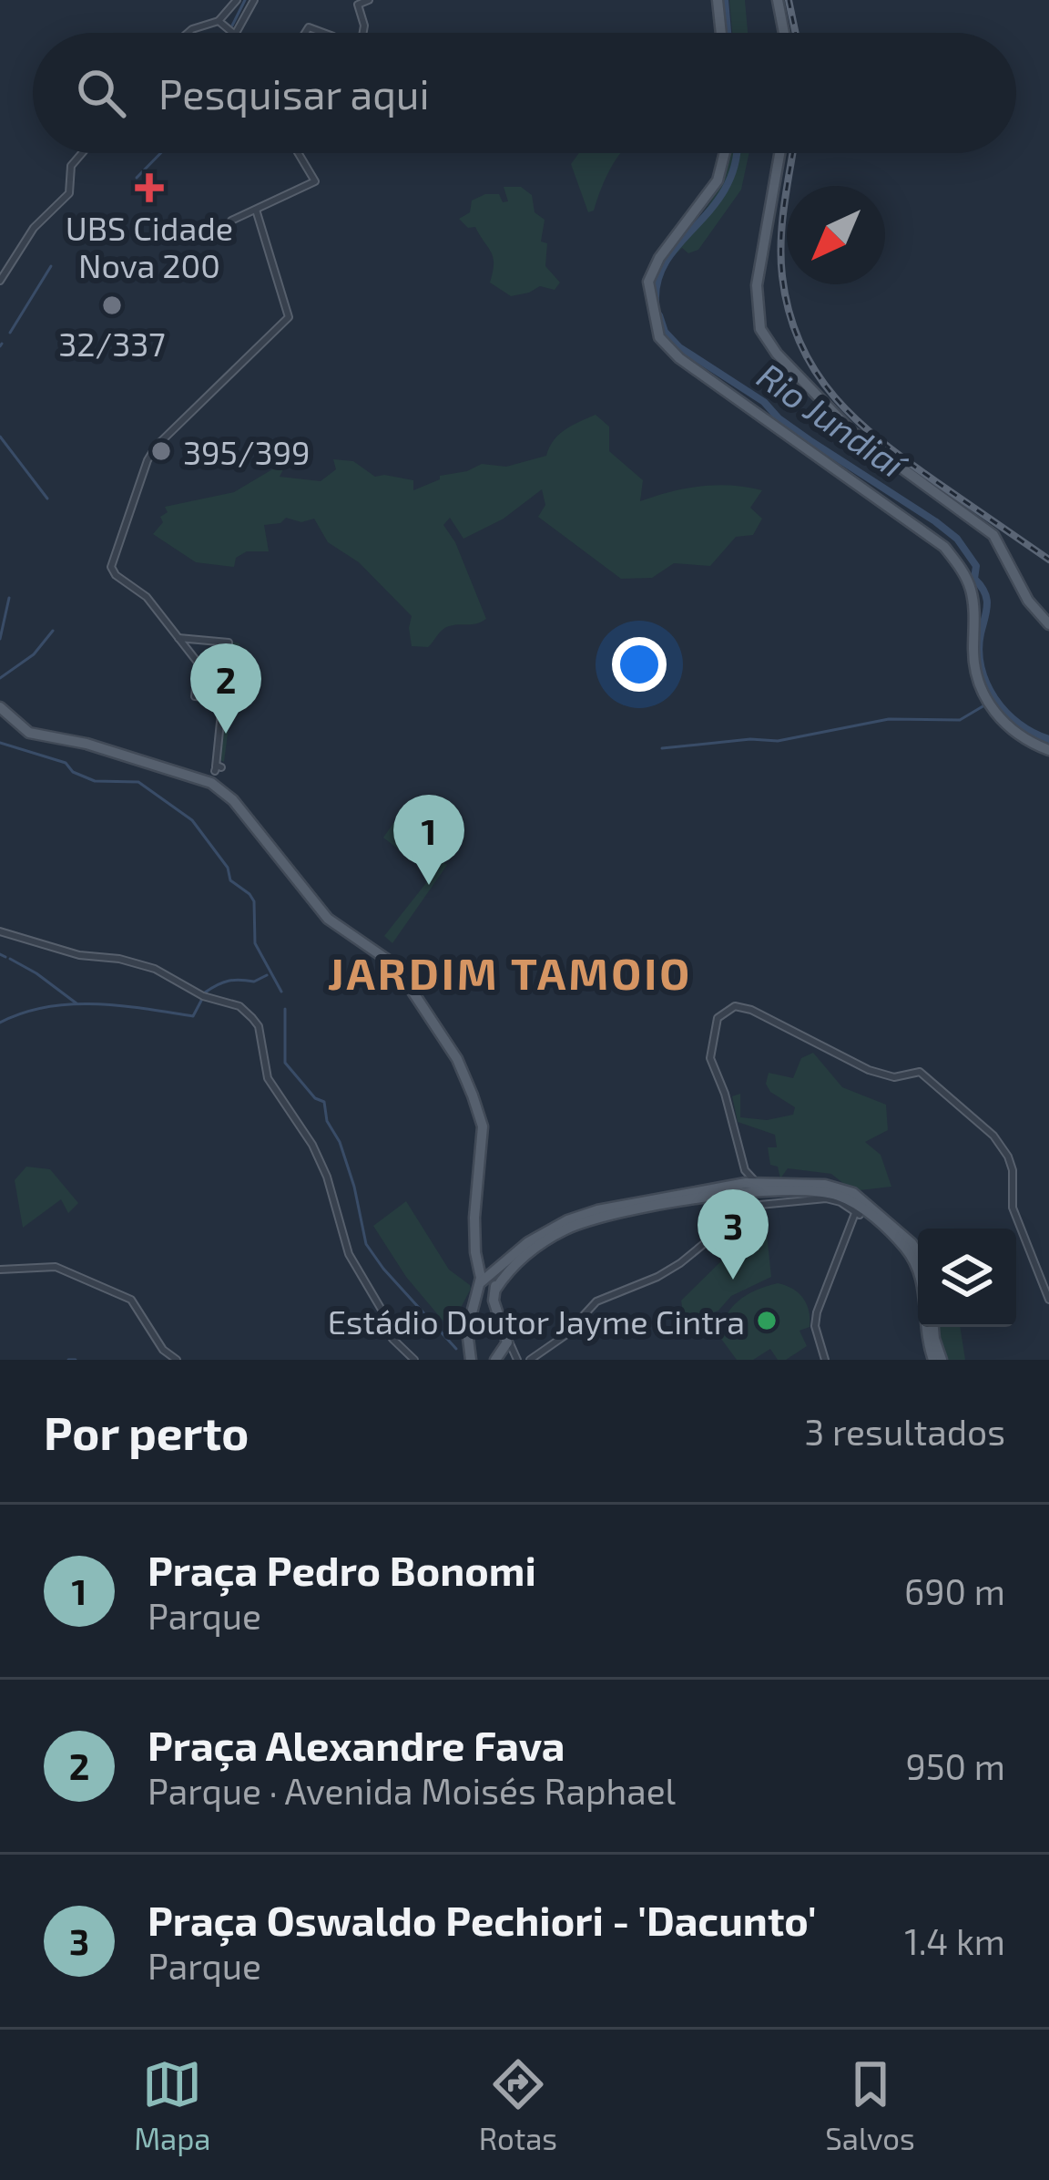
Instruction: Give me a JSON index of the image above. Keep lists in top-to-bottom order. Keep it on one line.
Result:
{"districts":["JARDIM TAMOIO"],"water":["Rio Jundiaí"],"places":{"health":["UBS Cidade Nova 200"],"other":["32/337","395/399","Estádio Doutor Jayme Cintra"]},"north":"bottom left","page":{"search":"Pesquisar aqui","pins":["2","1","3"],"heading":["Por perto","3 resultados"],"list":[{"mark":"1","name":"Praça Pedro Bonomi","note":"Parque","value":"690 m"},{"mark":"2","name":"Praça Alexandre Fava","note":"Parque · Avenida Moisés Raphael","value":"950 m"},{"mark":"3","name":"Praça Oswaldo Pechiori - 'Dacunto'","note":"Parque","value":"1.4 km"}],"nav":["Mapa","Rotas","Salvos"]}}
